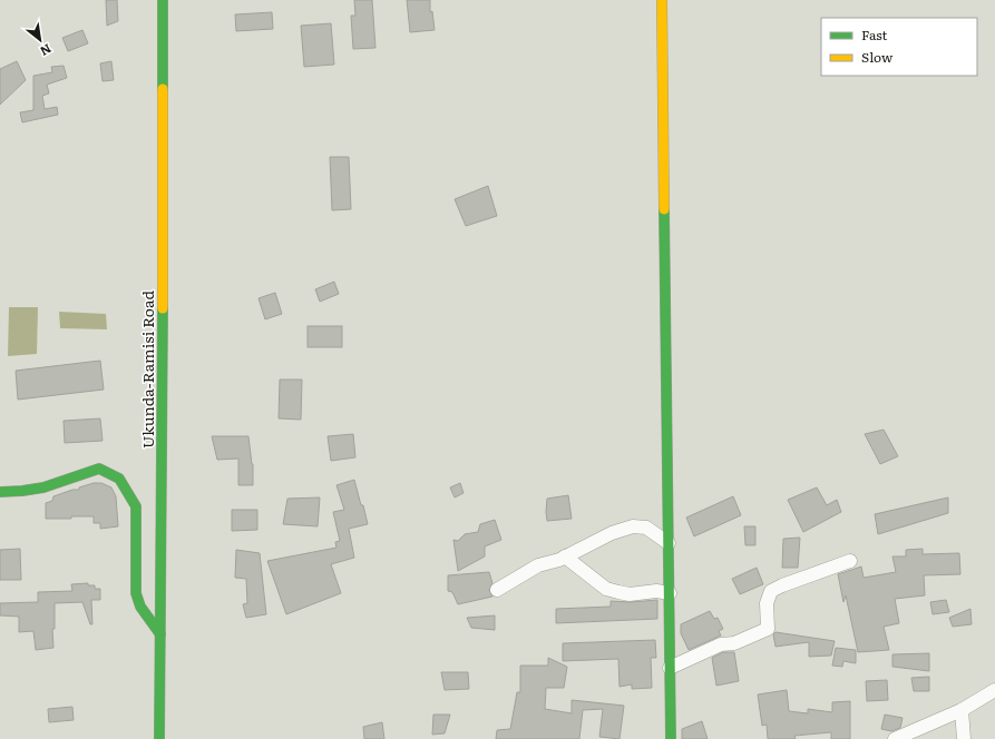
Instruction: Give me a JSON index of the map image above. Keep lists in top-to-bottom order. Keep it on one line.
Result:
{"streets":{"main road":["Ukunda-Ramisi Road"]},"legend":["Fast","Slow"],"north":"bottom right"}
